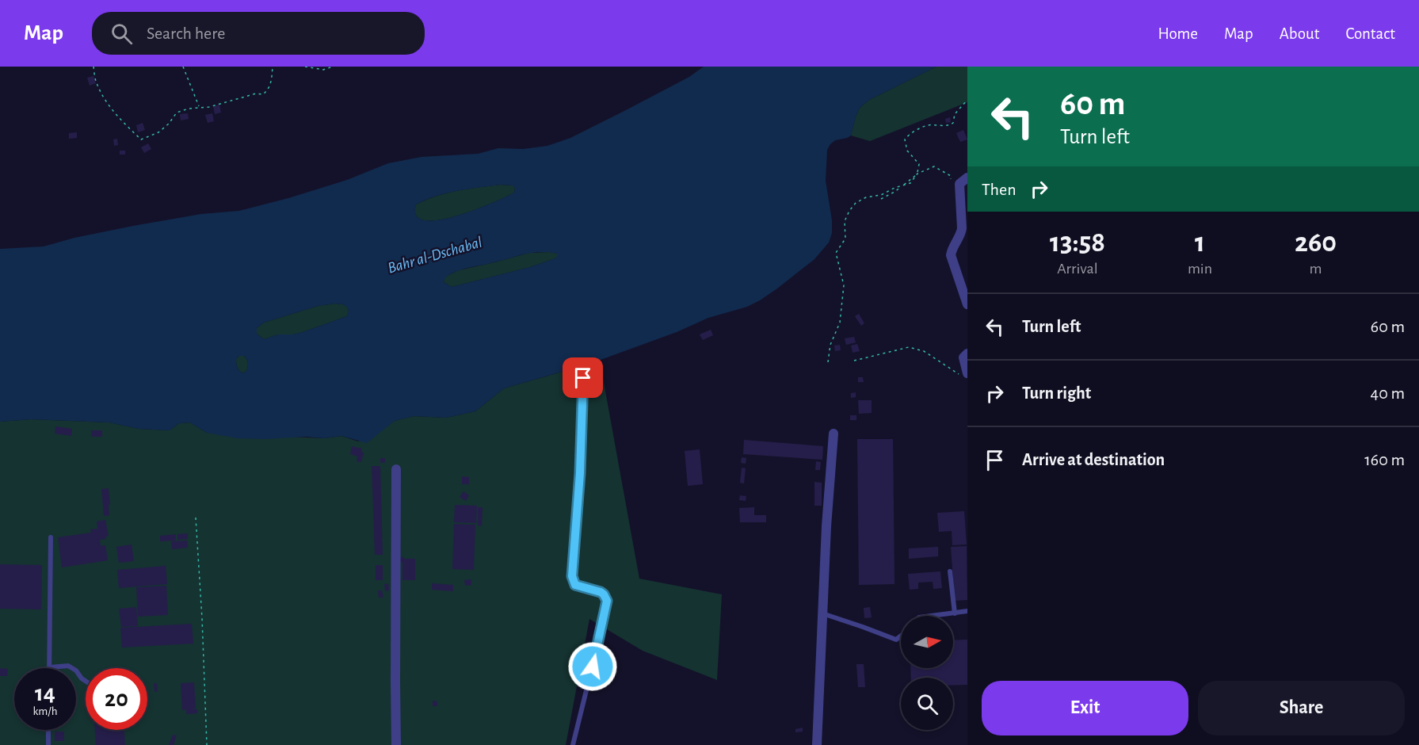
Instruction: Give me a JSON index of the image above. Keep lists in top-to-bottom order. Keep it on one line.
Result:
{"water":["Bahr al-Dschabal"],"north":"right","page":{"header":"Map","search":"Search here","nav":["Home","Map","About","Contact"],"turn":["60 m","Turn left"],"then":"Then","eta":["13:58","Arrival","1","min","260","m"],"list":[{"name":"Turn left","value":"60 m"},{"name":"Turn right","value":"40 m"},{"name":"Arrive at destination","value":"160 m"}],"speed":"14 km/h","limit":"20","buttons":["Exit","Share"]}}
